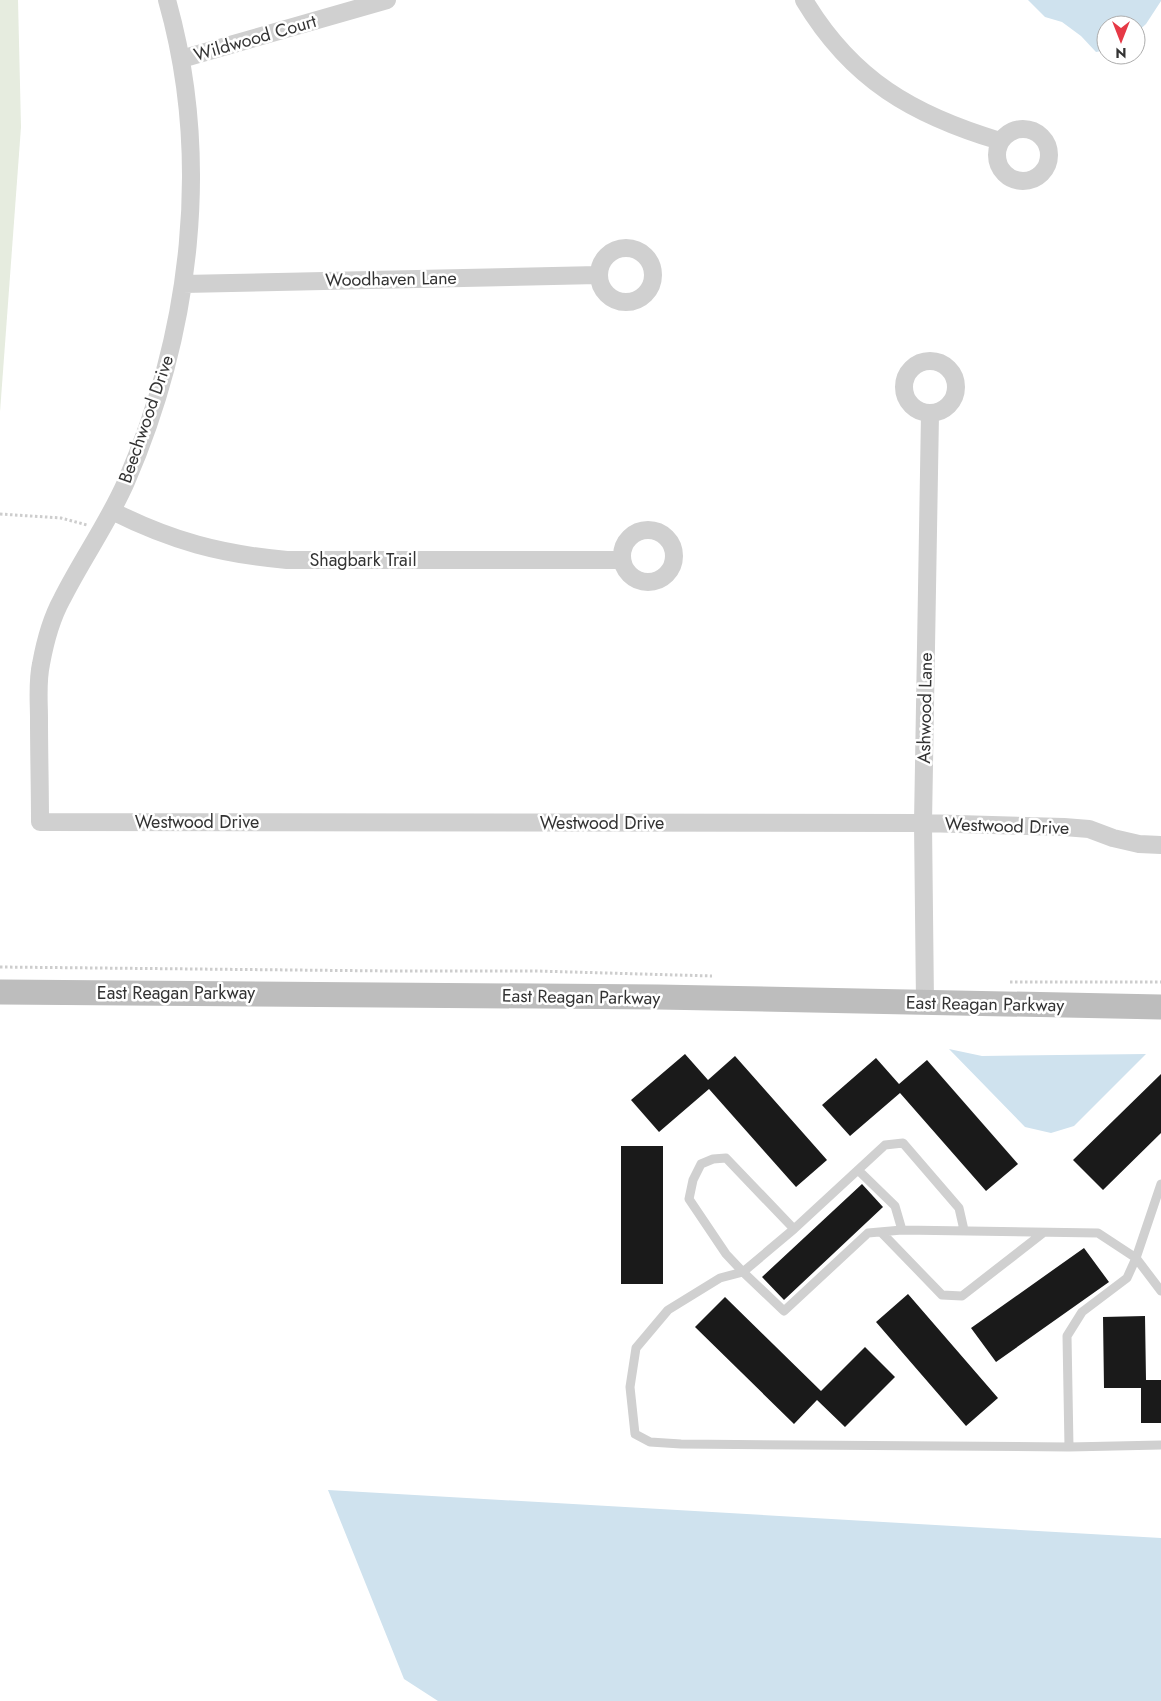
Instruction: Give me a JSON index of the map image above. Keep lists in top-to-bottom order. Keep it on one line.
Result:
{"streets":{"street":["Wildwood Court","Woodhaven Lane","Beechwood Drive","Shagbark Trail","Ashwood Lane","Westwood Drive","East Reagan Parkway"]},"crossings":[["Wildwood Court","Beechwood Drive"],["Woodhaven Lane","Beechwood Drive"],["Beechwood Drive","Shagbark Trail"],["Beechwood Drive","Westwood Drive"],["Ashwood Lane","Westwood Drive"],["Ashwood Lane","East Reagan Parkway"]],"north":"bottom"}
